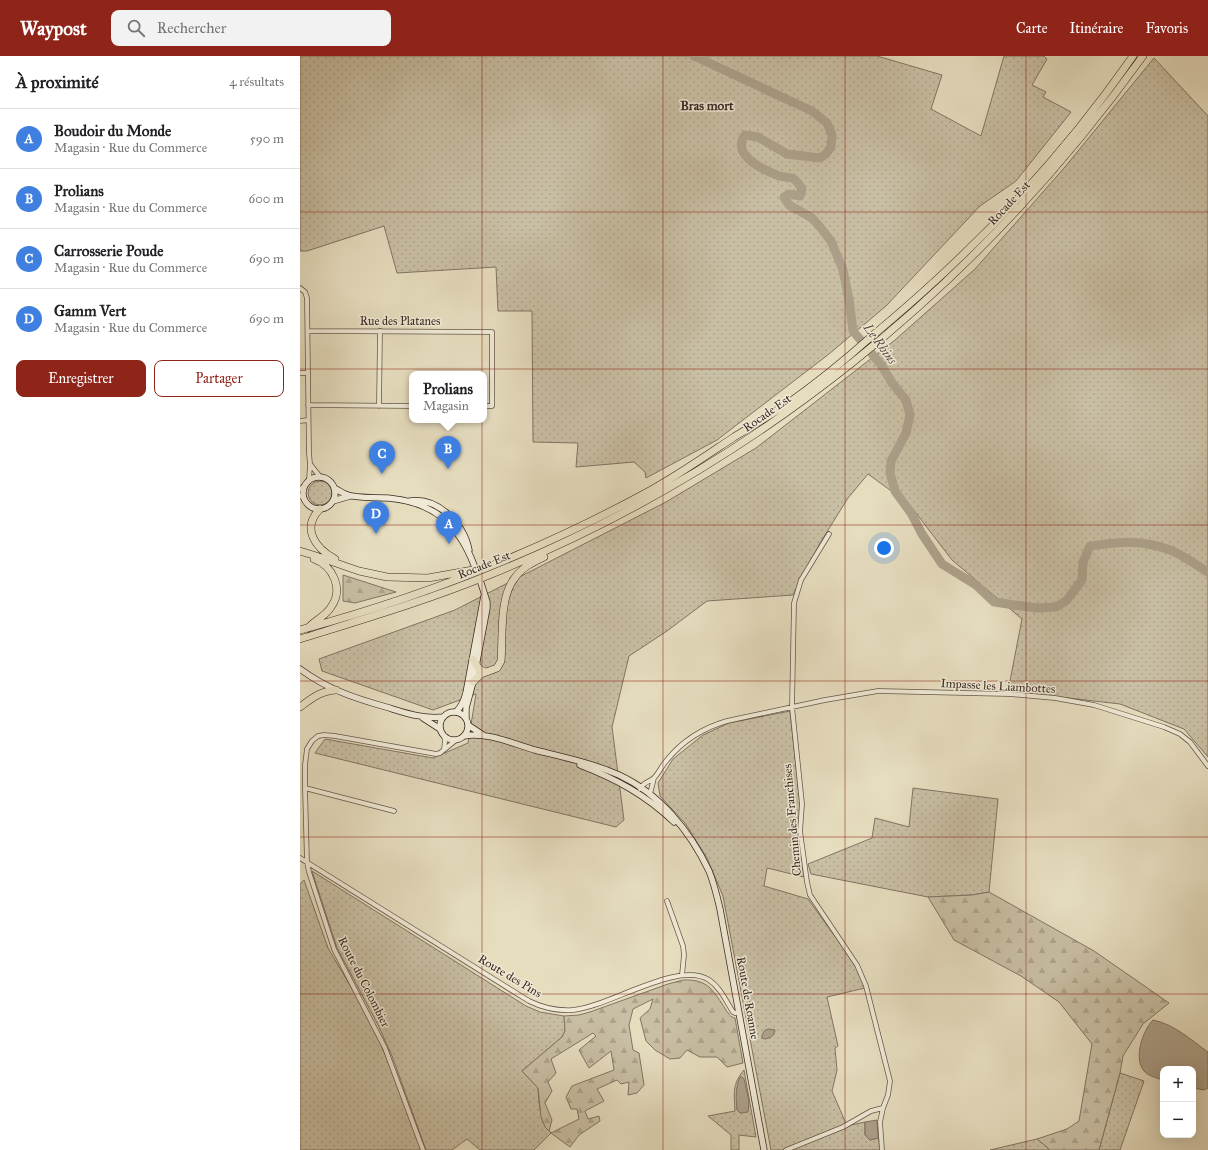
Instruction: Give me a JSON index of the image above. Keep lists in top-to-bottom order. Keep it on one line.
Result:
{"streets":{"highway":["Rocade Est"],"main road":["Route de Roanne"],"street":["Rue des Platanes","Impasse les Liambottes","Chemin des Franchises","Route des Pins","Route du Colombier"]},"crossings":[["Impasse les Liambottes","Chemin des Franchises"],["Route des Pins","Route du Colombier"],["Route des Pins","Route de Roanne"]],"districts":["Bras mort"],"water":["Le Rhins"],"page":{"header":"Waypost","search":"Rechercher","nav":["Carte","Itinéraire","Favoris"],"heading":["À proximité","4 résultats"],"list":[{"mark":"A","name":"Boudoir du Monde","note":"Magasin · Rue du Commerce","value":"590 m"},{"mark":"B","name":"Prolians","note":"Magasin · Rue du Commerce","value":"600 m"},{"mark":"C","name":"Carrosserie Poude","note":"Magasin · Rue du Commerce","value":"690 m"},{"mark":"D","name":"Gamm Vert","note":"Magasin · Rue du Commerce","value":"690 m"}],"buttons":["Enregistrer","Partager"],"popup":["Prolians","Magasin"],"pins":["B","C","D","A"],"map_buttons":["+","−"]}}
